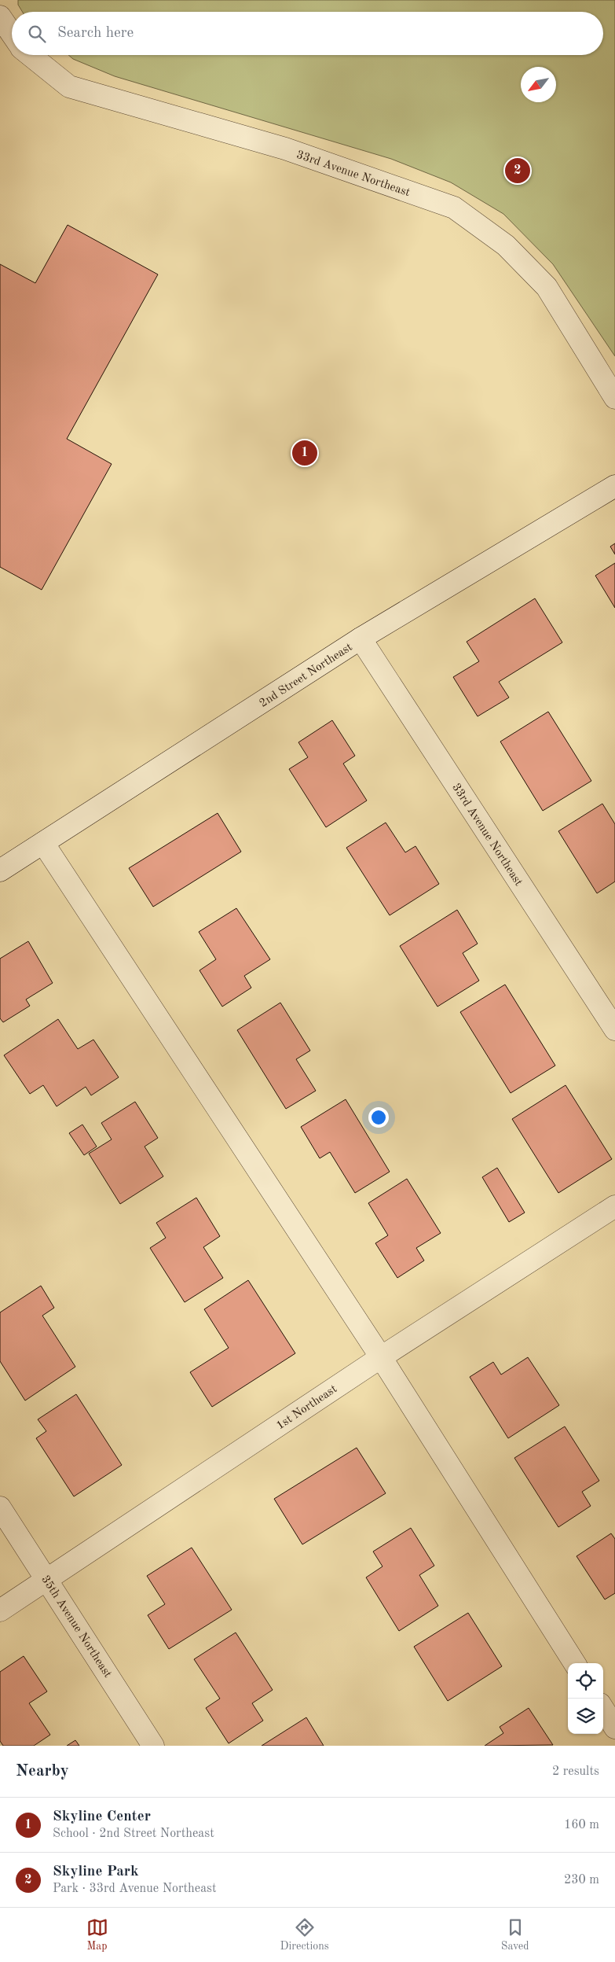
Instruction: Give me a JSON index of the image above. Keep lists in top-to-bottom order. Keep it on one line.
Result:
{"streets":{"street":["33rd Avenue Northeast","2nd Street Northeast","1st Northeast","35th Avenue Northeast"]},"crossings":[["33rd Avenue Northeast","2nd Street Northeast"],["1st Northeast","35th Avenue Northeast"]],"north":"bottom left","page":{"search":"Search here","pins":["2","1"],"heading":["Nearby","2 results"],"list":[{"mark":"1","name":"Skyline Center","note":"School · 2nd Street Northeast","value":"160 m"},{"mark":"2","name":"Skyline Park","note":"Park · 33rd Avenue Northeast","value":"230 m"}],"nav":["Map","Directions","Saved"]}}
